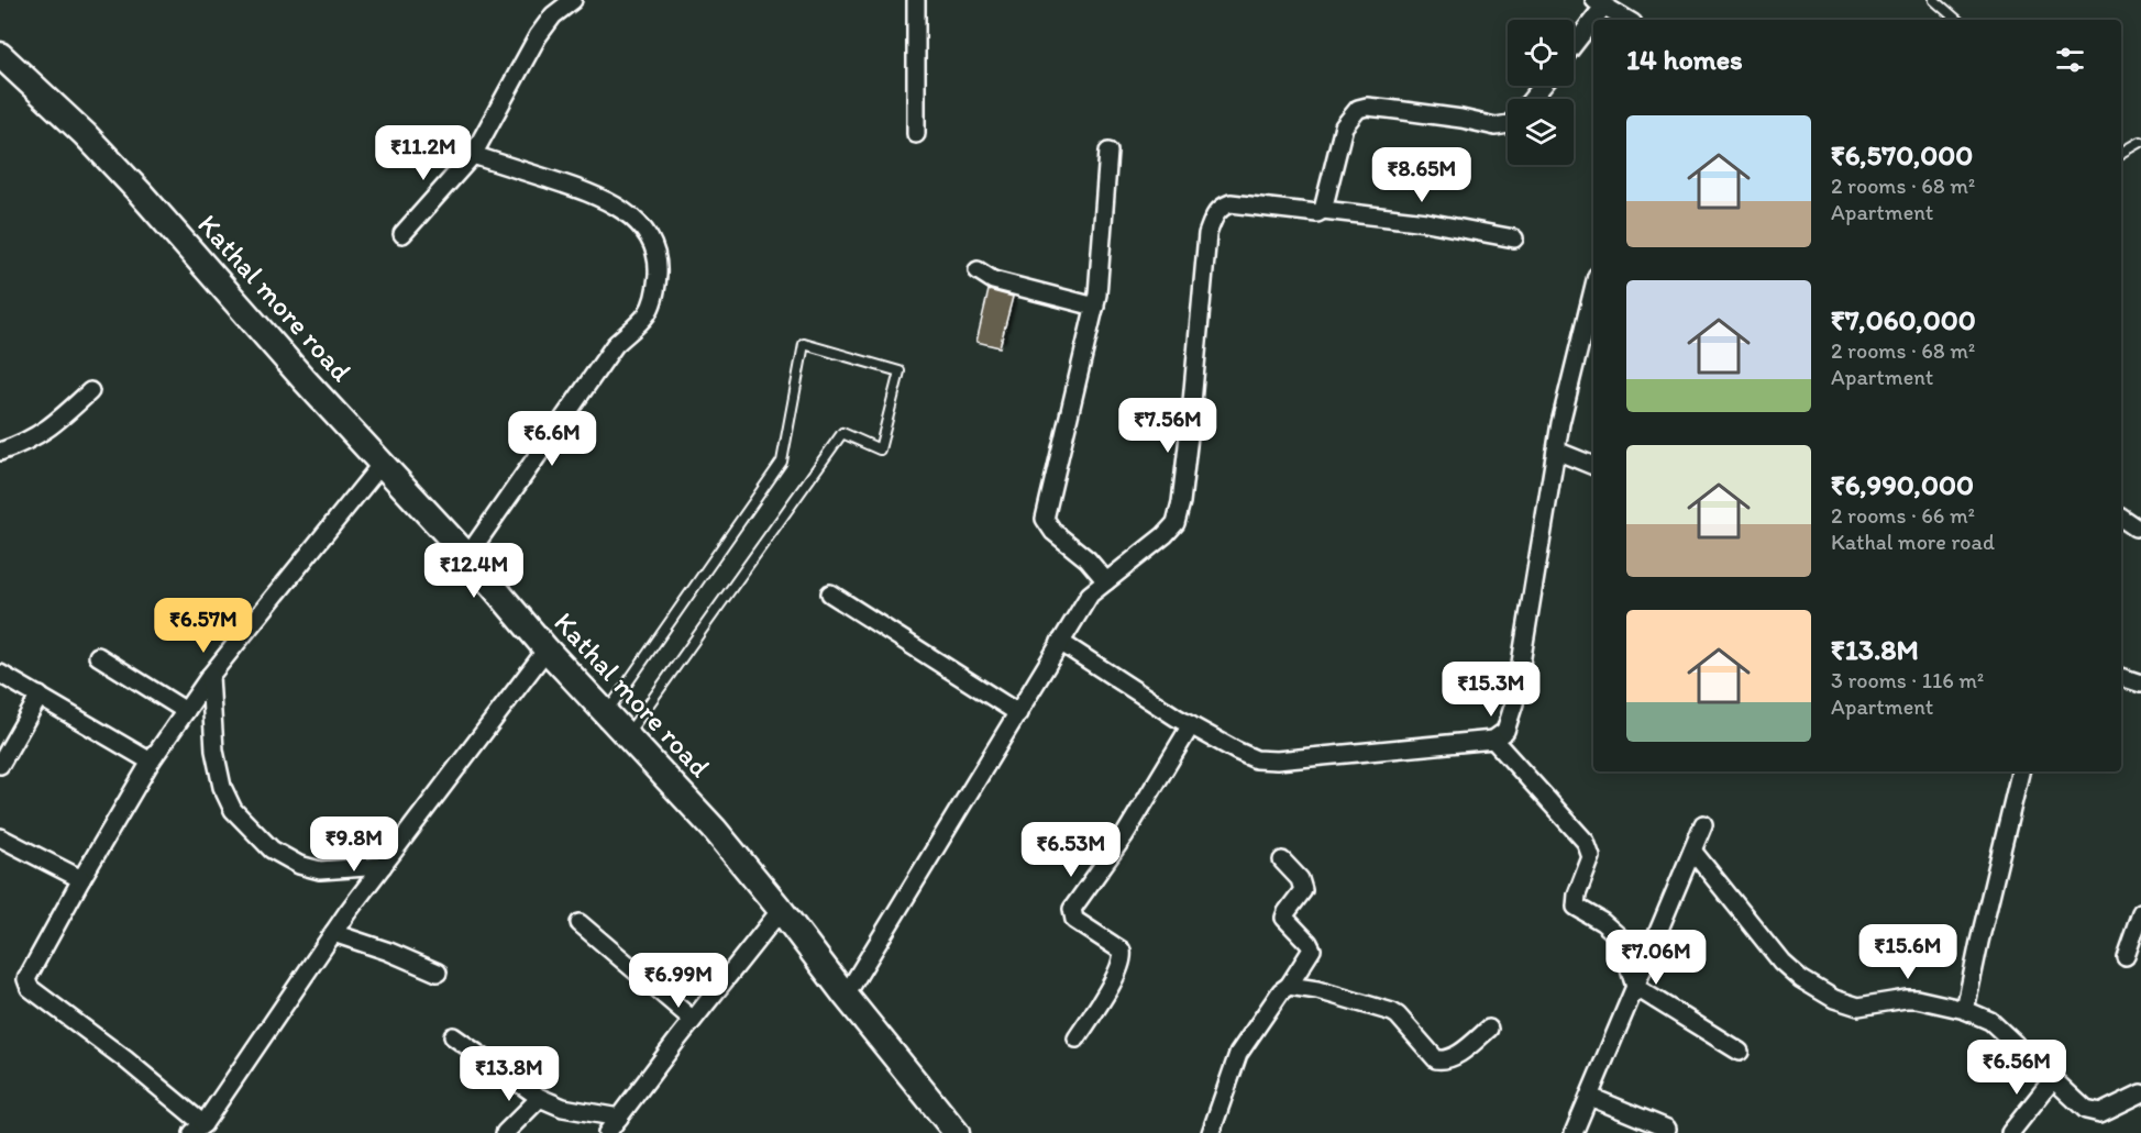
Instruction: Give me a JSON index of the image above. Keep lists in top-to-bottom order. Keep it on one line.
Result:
{"streets":{"main road":["Kathal more road"]},"page":{"heading":"14 homes","list":[{"name":"₹6,570,000","note":"2 rooms · 68 m² · Apartment"},{"name":"₹7,060,000","note":"2 rooms · 68 m² · Apartment"},{"name":"₹6,990,000","note":"2 rooms · 66 m² · Kathal more road"},{"name":"₹13.8M","note":"3 rooms · 116 m² · Apartment"}],"price":["₹11.2M","₹8.65M","₹7.56M","₹6.6M","₹12.4M","₹6.57M","₹15.3M","₹9.8M","₹6.53M","₹15.6M","₹7.06M","₹6.99M","₹6.56M","₹13.8M"]}}
